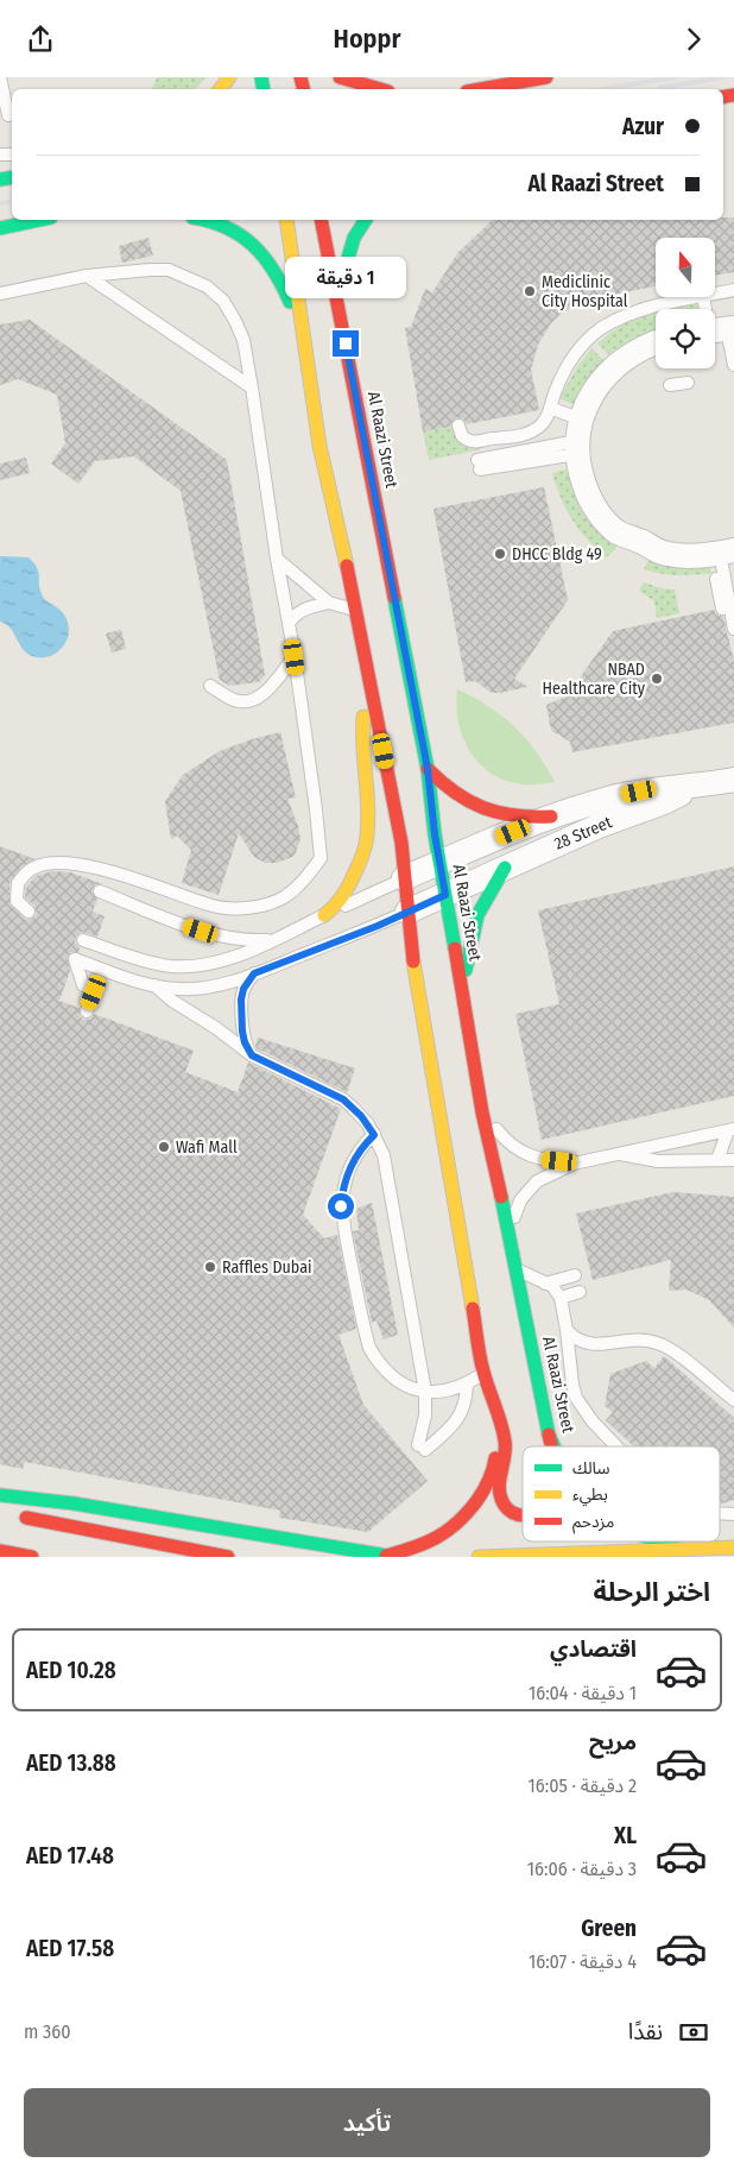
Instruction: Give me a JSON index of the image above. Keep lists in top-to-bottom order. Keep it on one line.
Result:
{"streets":{"main road":["Al Raazi Street"],"street":["28 Street"]},"crossings":[["Al Raazi Street","28 Street"]],"places":["Mediclinic City Hospital","DHCC Bldg 49","NBAD Healthcare City","Wafi Mall","Raffles Dubai"],"legend":["سالك","بطيء","مزدحم"],"north":"top","page":{"header":"Hoppr","banner":["Azur","Al Raazi Street"],"bubble":"1 دقيقة","heading":"اختر الرحلة","list":[{"name":"اقتصادي","note":"1 دقيقة · 16:04","value":"AED 10.28"},{"name":"مريح","note":"2 دقيقة · 16:05","value":"AED 13.88"},{"name":"XL","note":"3 دقيقة · 16:06","value":"AED 17.48"},{"name":"Green","note":"4 دقيقة · 16:07","value":"AED 17.58"}],"pay":["نقدًا","360 m"],"buttons":"تأكيد"}}
